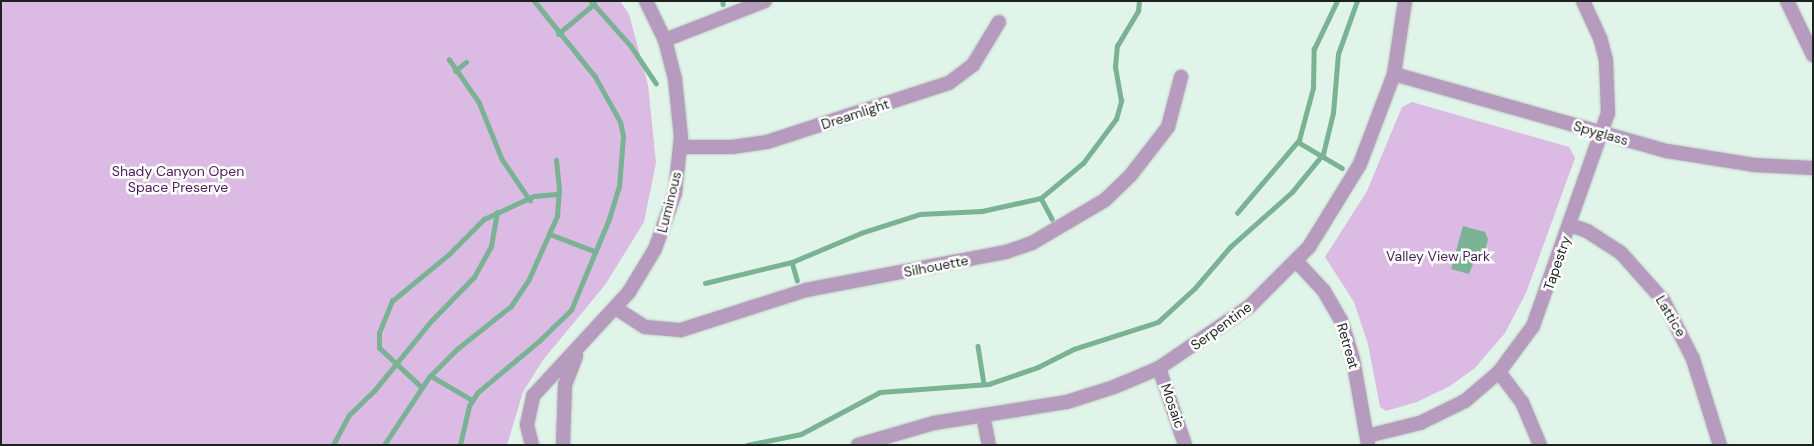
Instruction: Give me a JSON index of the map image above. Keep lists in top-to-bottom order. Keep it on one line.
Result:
{"streets":{"street":["Dreamlight","Spyglass","Luminous","Tapestry","Silhouette","Lattice","Serpentine","Retreat","Mosaic"]},"crossings":[["Dreamlight","Luminous"],["Spyglass","Tapestry"],["Spyglass","Serpentine"],["Luminous","Silhouette"],["Tapestry","Lattice"],["Tapestry","Retreat"],["Serpentine","Retreat"],["Serpentine","Mosaic"]],"parks":["Shady Canyon Open Space Preserve","Valley View Park"]}
